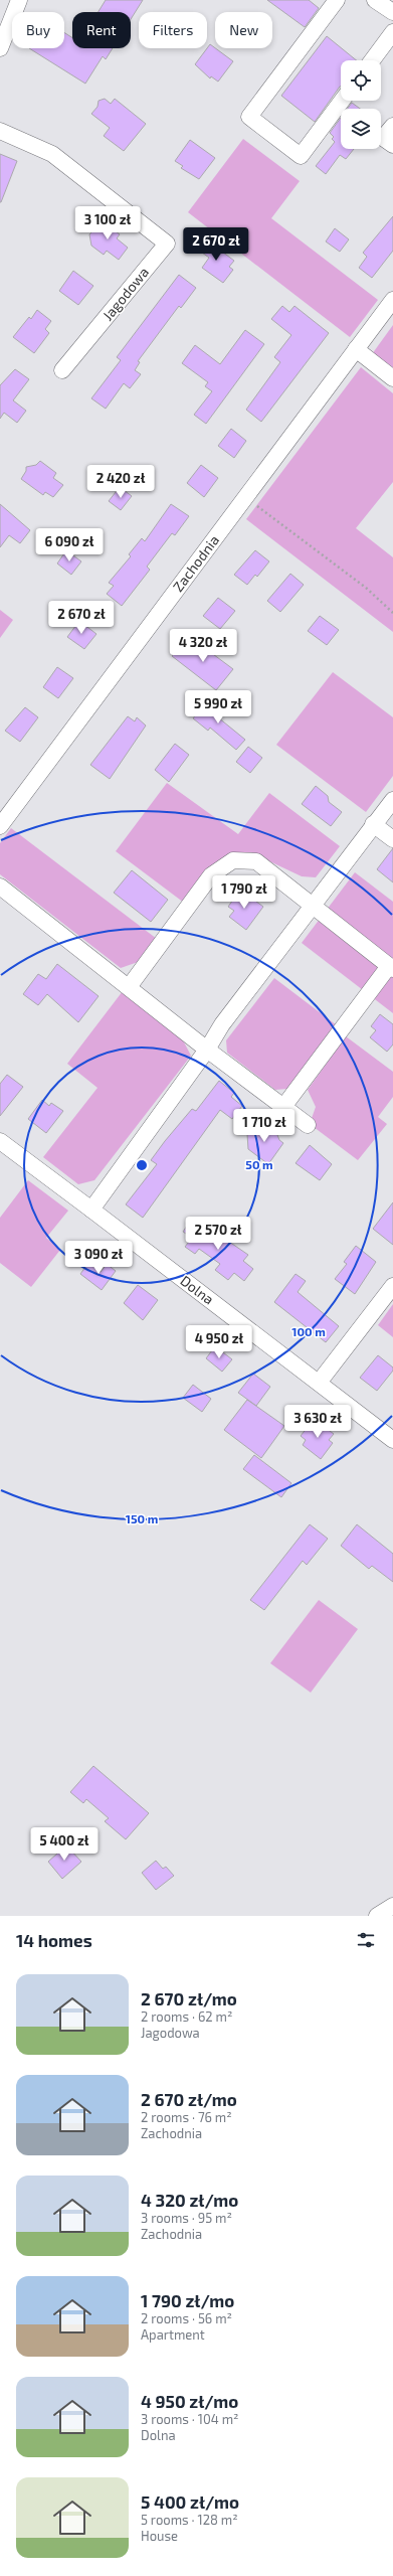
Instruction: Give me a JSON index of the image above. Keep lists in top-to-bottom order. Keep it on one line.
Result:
{"streets":{"street":["Jagodowa","Zachodnia","Dolna"]},"page":{"chip":["Buy","Rent","Filters","New"],"price":["3 100 zł","2 670 zł","2 420 zł","6 090 zł","2 670 zł","4 320 zł","5 990 zł","1 790 zł","1 710 zł","2 570 zł","3 090 zł","4 950 zł","3 630 zł","5 400 zł"],"heading":"14 homes","list":[{"name":"2 670 zł/mo","note":"2 rooms · 62 m² · Jagodowa"},{"name":"2 670 zł/mo","note":"2 rooms · 76 m² · Zachodnia"},{"name":"4 320 zł/mo","note":"3 rooms · 95 m² · Zachodnia"},{"name":"1 790 zł/mo","note":"2 rooms · 56 m² · Apartment"},{"name":"4 950 zł/mo","note":"3 rooms · 104 m² · Dolna"},{"name":"5 400 zł/mo","note":"5 rooms · 128 m² · House"}]},"rings":["50 m","100 m","150 m"]}
